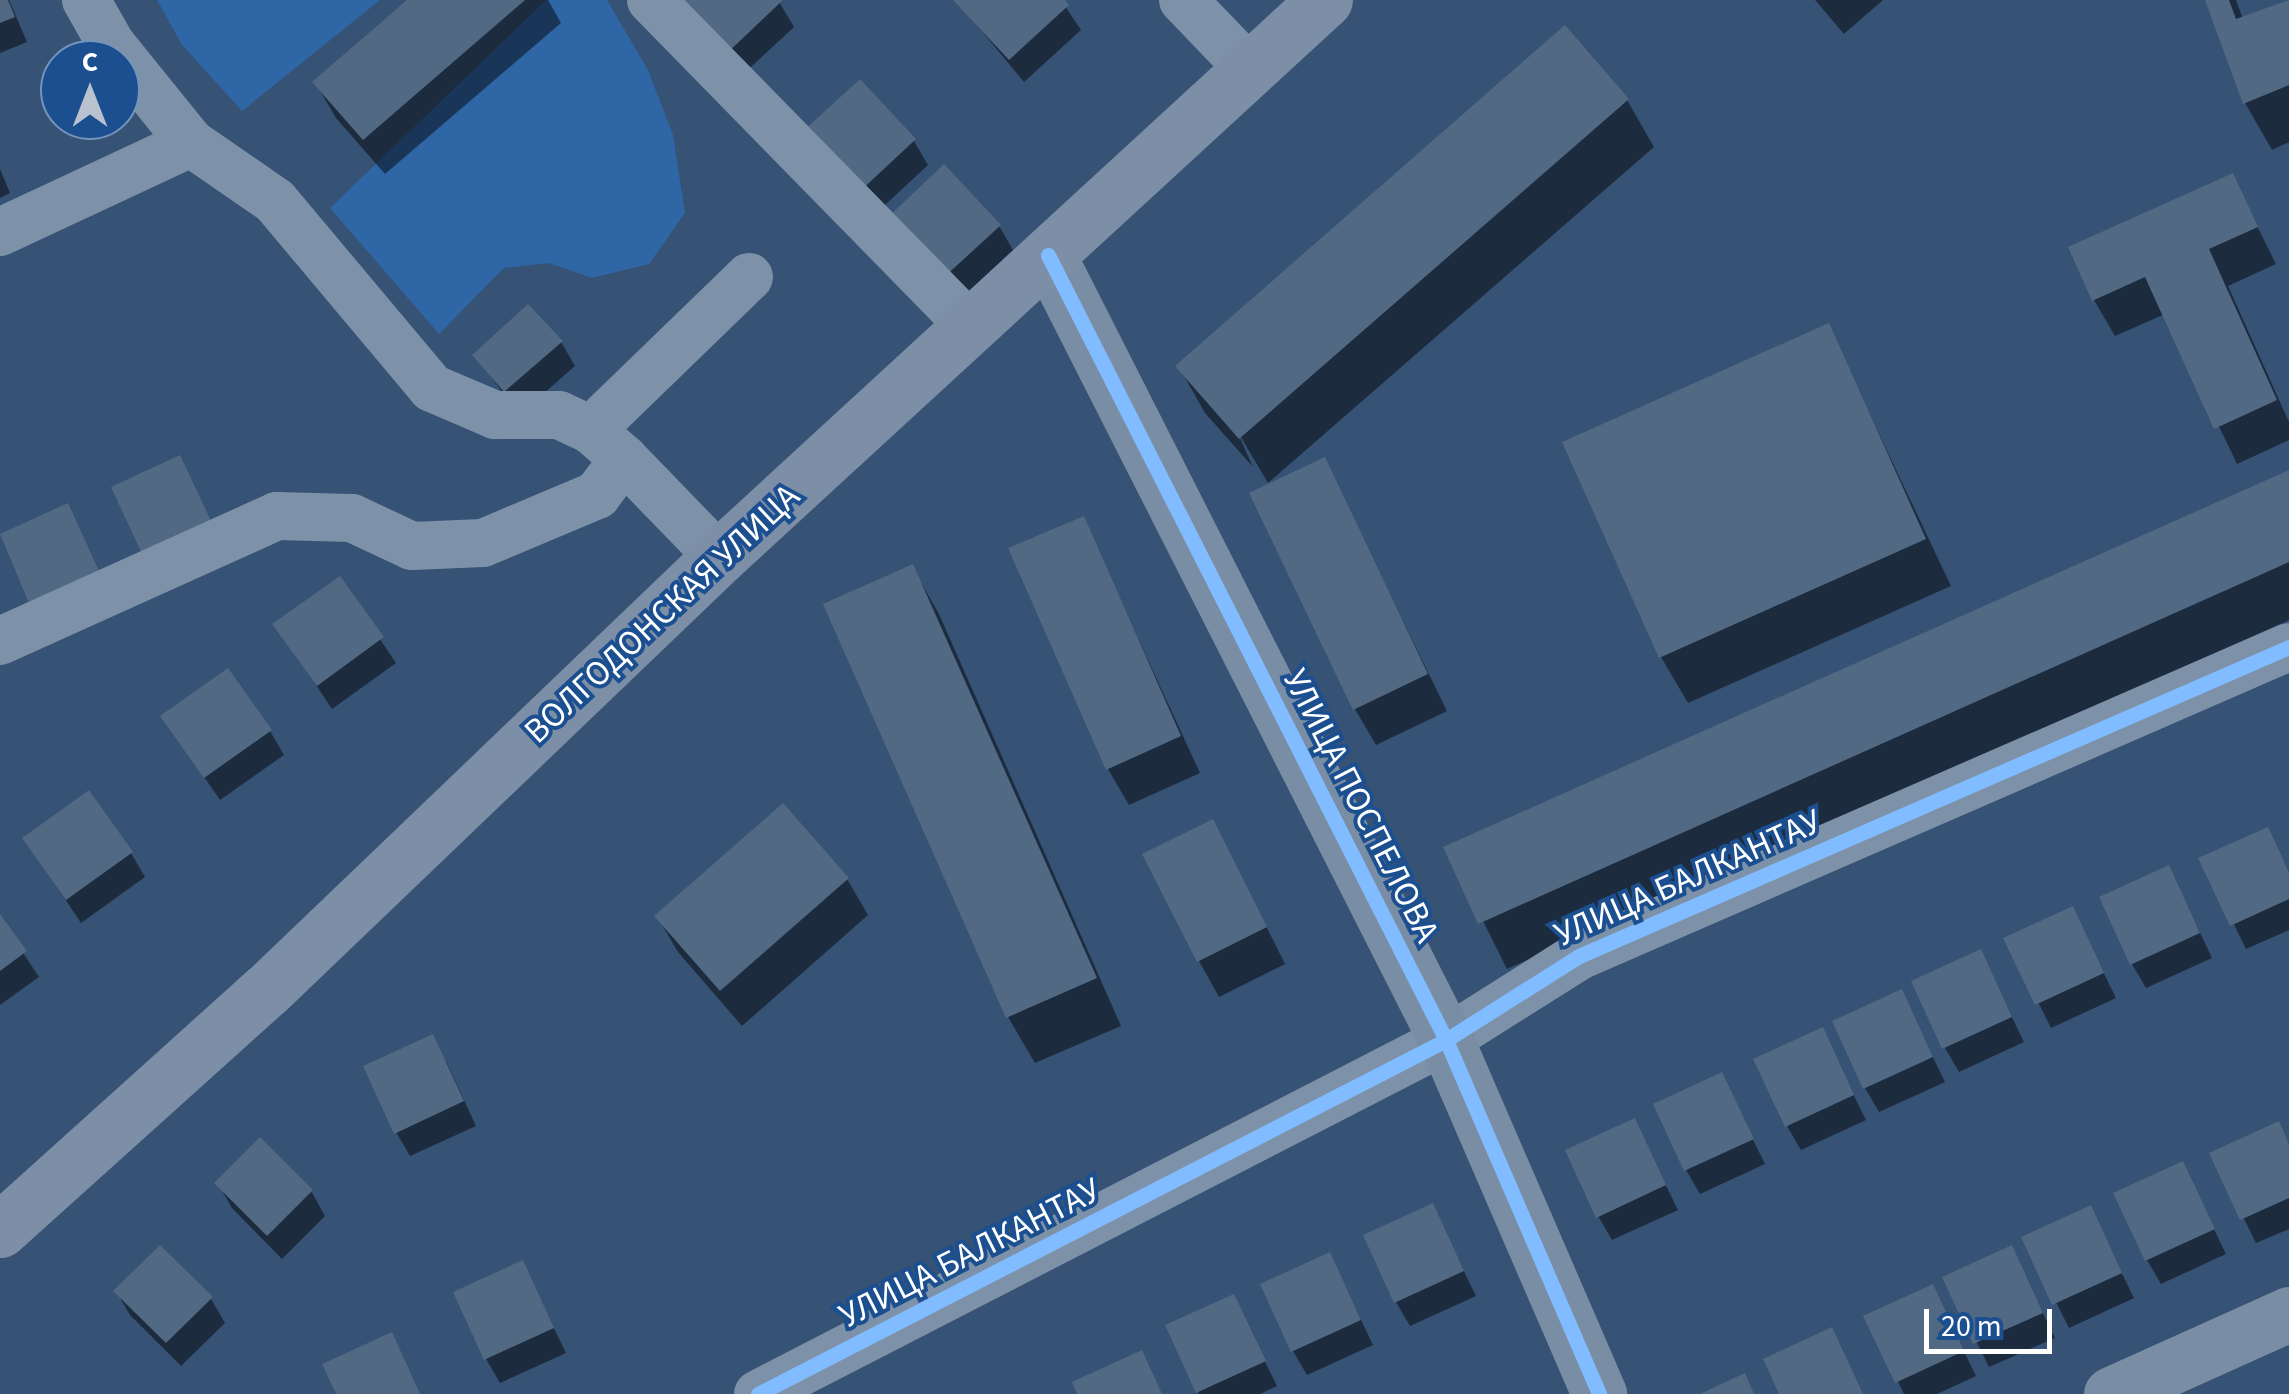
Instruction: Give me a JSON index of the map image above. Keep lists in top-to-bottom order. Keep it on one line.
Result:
{"streets":{"main road":["ВОЛГОДОНСКАЯ УЛИЦА"],"street":["УЛИЦА ПОСПЕЛОВА","УЛИЦА БАЛКАНТАУ"]},"crossings":[["ВОЛГОДОНСКАЯ УЛИЦА","УЛИЦА ПОСПЕЛОВА"],["УЛИЦА ПОСПЕЛОВА","УЛИЦА БАЛКАНТАУ"]],"scale_bar":"20 m","north":"top"}
